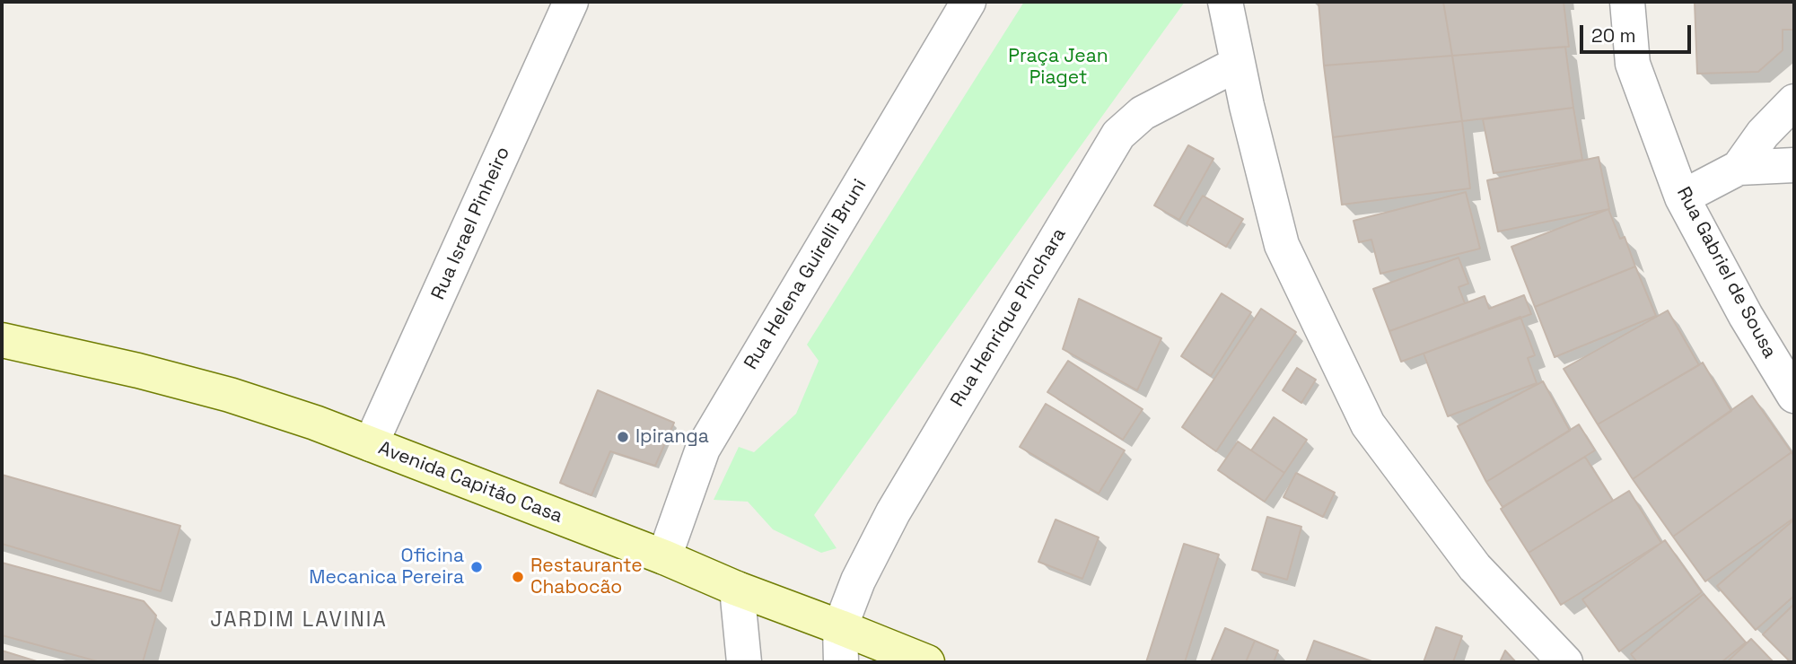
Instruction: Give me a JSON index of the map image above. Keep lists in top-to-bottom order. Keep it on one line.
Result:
{"streets":{"main road":["Avenida Capitão Casa"],"street":["Rua Israel Pinheiro","Rua Gabriel de Sousa","Rua Helena Guirelli Bruni","Rua Henrique Pinchara"]},"crossings":[["Rua Israel Pinheiro","Avenida Capitão Casa"],["Rua Helena Guirelli Bruni","Avenida Capitão Casa"],["Rua Henrique Pinchara","Avenida Capitão Casa"]],"districts":["JARDIM LAVINIA"],"parks":["Praça Jean Piaget"],"places":["Ipiranga","Oficina Mecanica Pereira","Restaurante Chabocão"],"scale_bar":"20 m"}
